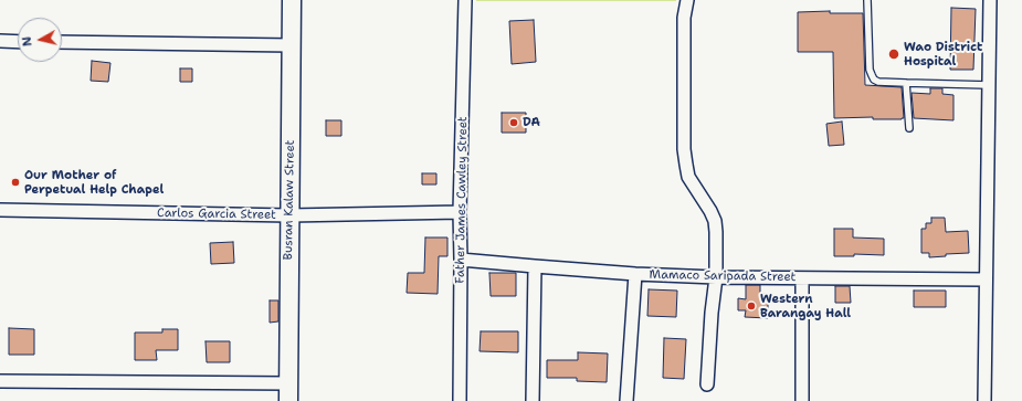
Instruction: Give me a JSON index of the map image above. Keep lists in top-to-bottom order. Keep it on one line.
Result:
{"streets":{"street":["Busran Kalaw Street","Father James Cawley Street","Carlos Garcia Street","Mamaco Saripada Street"]},"crossings":[["Busran Kalaw Street","Carlos Garcia Street"],["Father James Cawley Street","Carlos Garcia Street"],["Father James Cawley Street","Mamaco Saripada Street"]],"places":["Wao District Hospital","DA","Our Mother of Perpetual Help Chapel","Western Barangay Hall"],"north":"left"}
